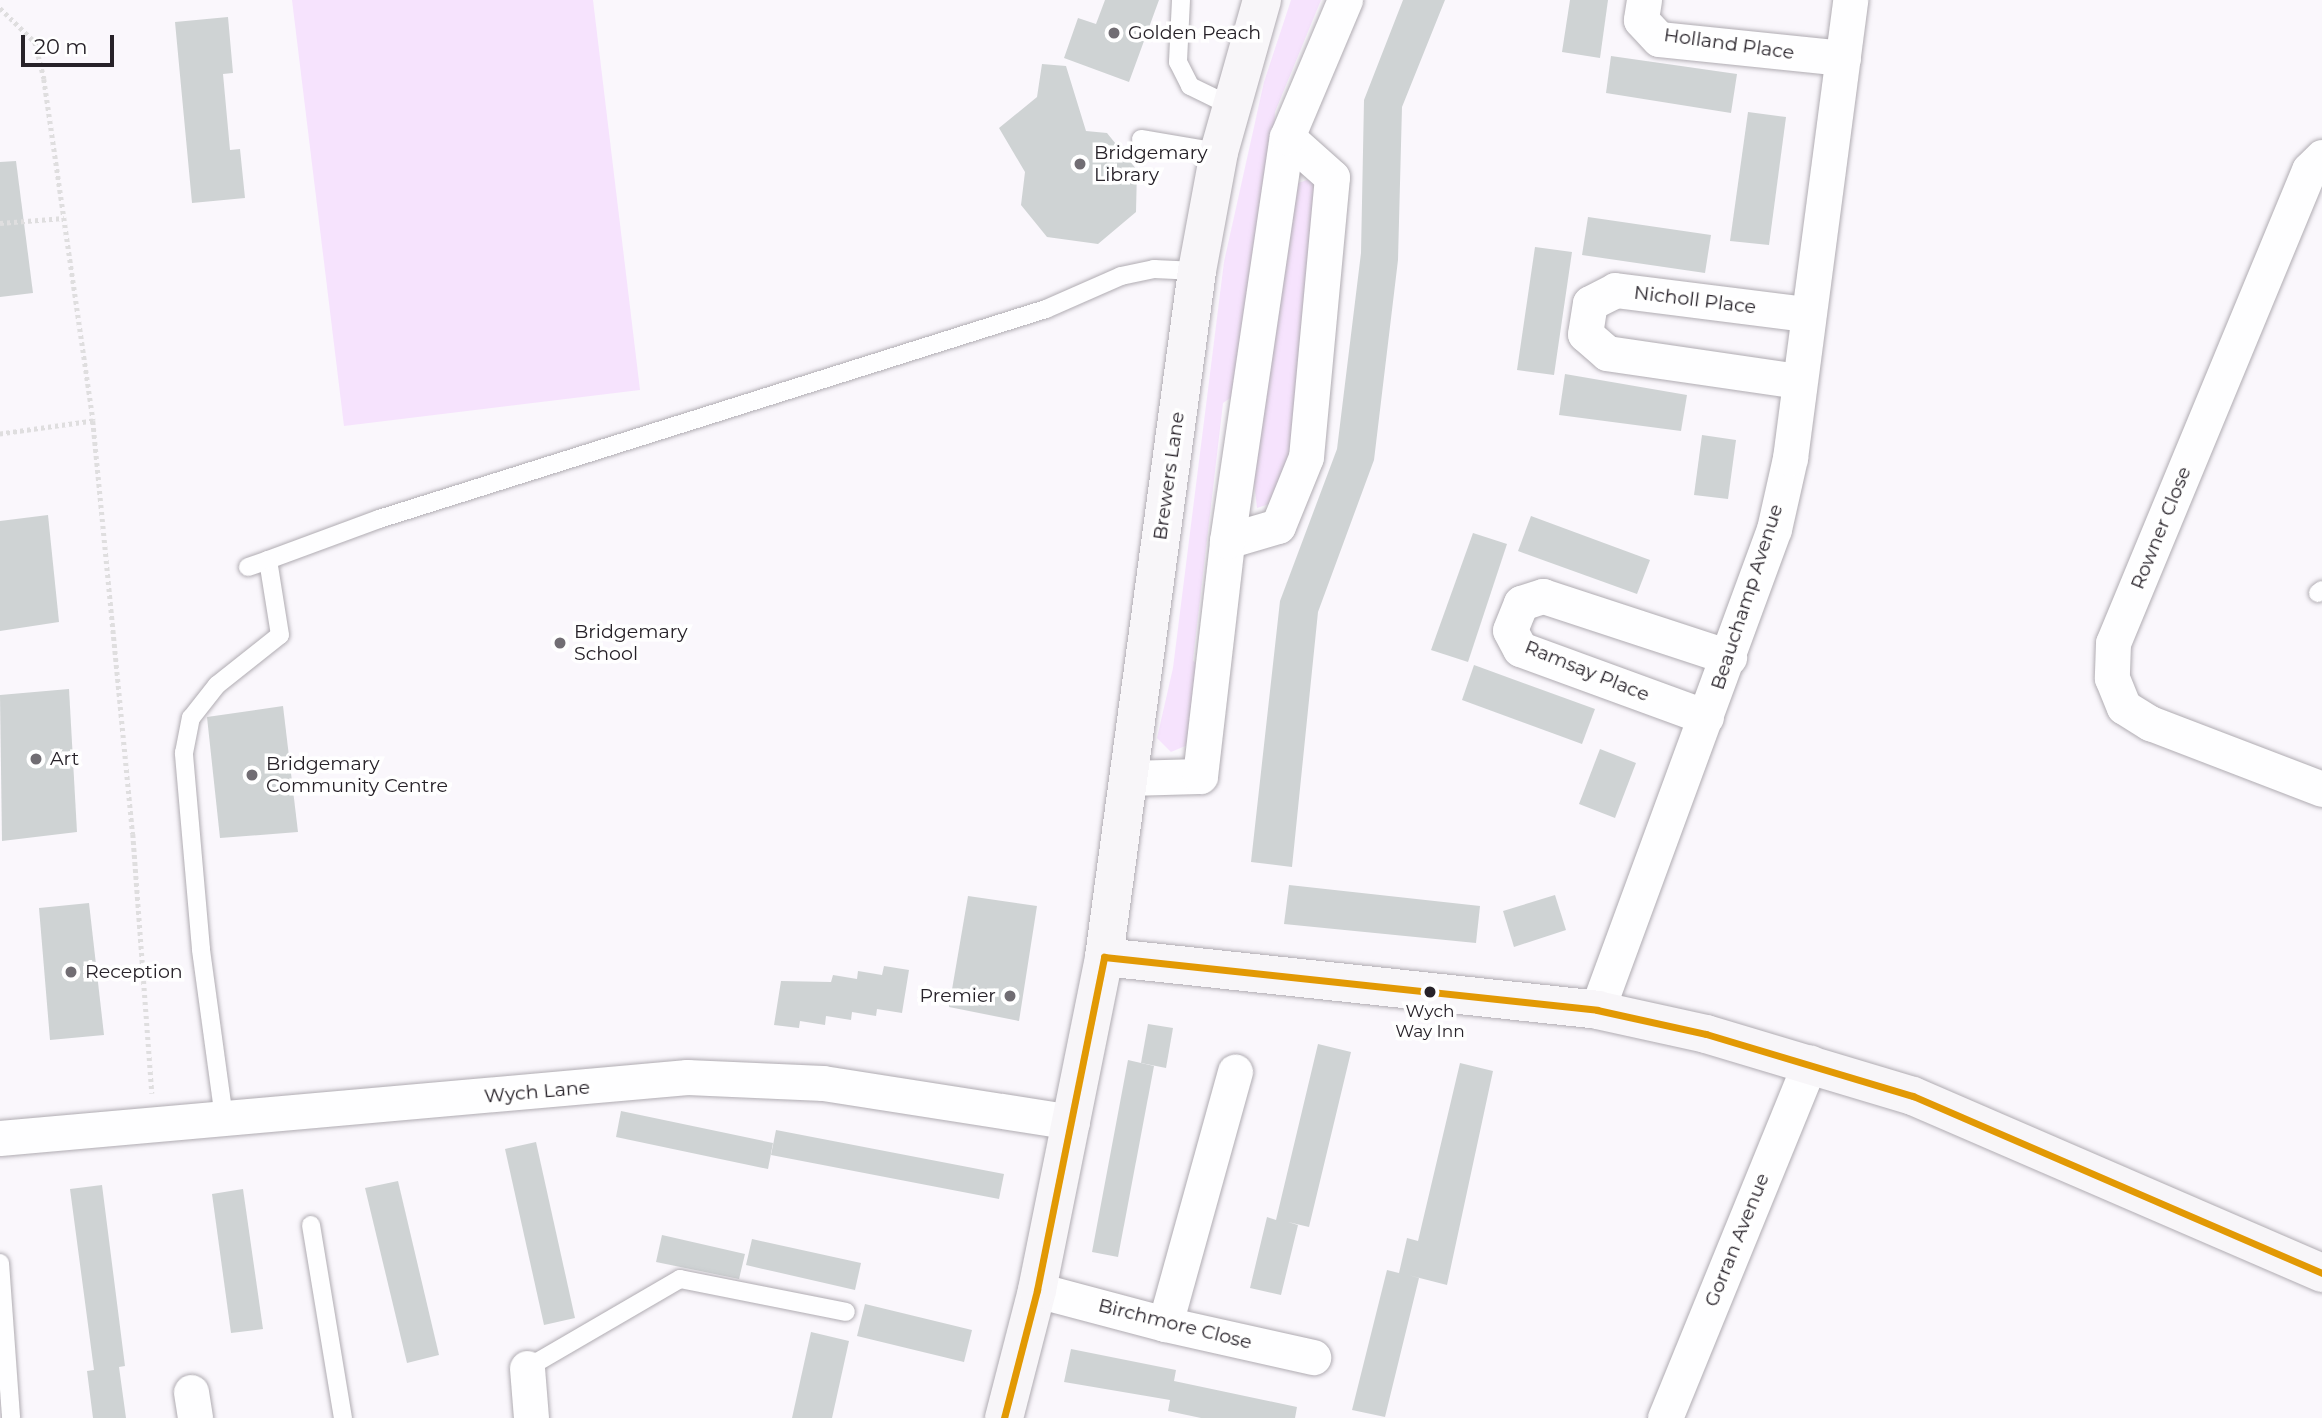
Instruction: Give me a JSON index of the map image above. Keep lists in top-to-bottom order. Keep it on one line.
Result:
{"streets":{"street":["Holland Place","Nicholl Place","Brewers Lane","Rowner Close","Beauchamp Avenue","Ramsay Place","Wych Lane","Gorran Avenue","Birchmore Close"]},"crossings":[["Holland Place","Beauchamp Avenue"],["Nicholl Place","Beauchamp Avenue"],["Brewers Lane","Wych Lane"],["Brewers Lane","Birchmore Close"],["Beauchamp Avenue","Ramsay Place"]],"places":["Golden Peach","Bridgemary Library","Bridgemary School","Art","Bridgemary Community Centre","Reception","Wych Way Inn","Premier"],"scale_bar":"20 m"}
